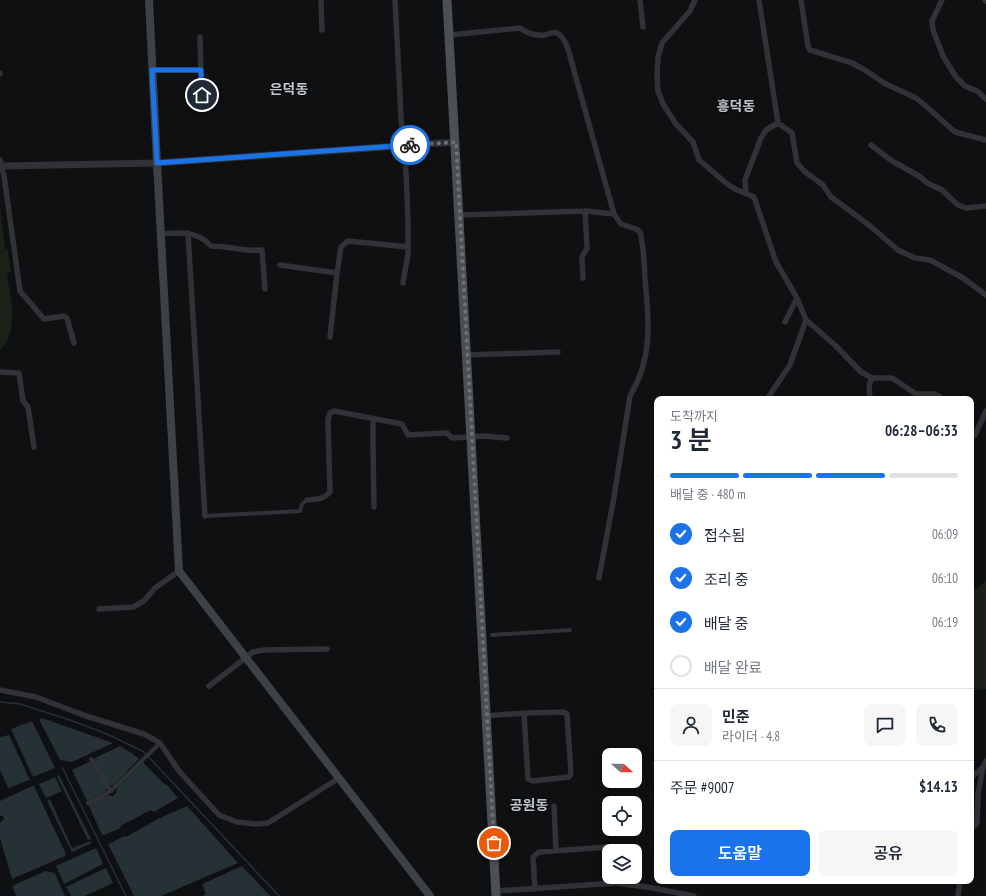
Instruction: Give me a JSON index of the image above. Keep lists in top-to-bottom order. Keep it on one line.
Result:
{"districts":["은덕동","흥덕동","공원동"],"north":"right","page":{"heading":["3 분","도착까지","06:28–06:33"],"panel":["민준","라이더 · 4.8","주문 #9007","$14.13"],"bar":"배달 중 · 480 m","list":[["접수됨","06:09"],["조리 중","06:10"],["배달 중","06:19"],"배달 완료"],"buttons":["도움말","공유"]}}
